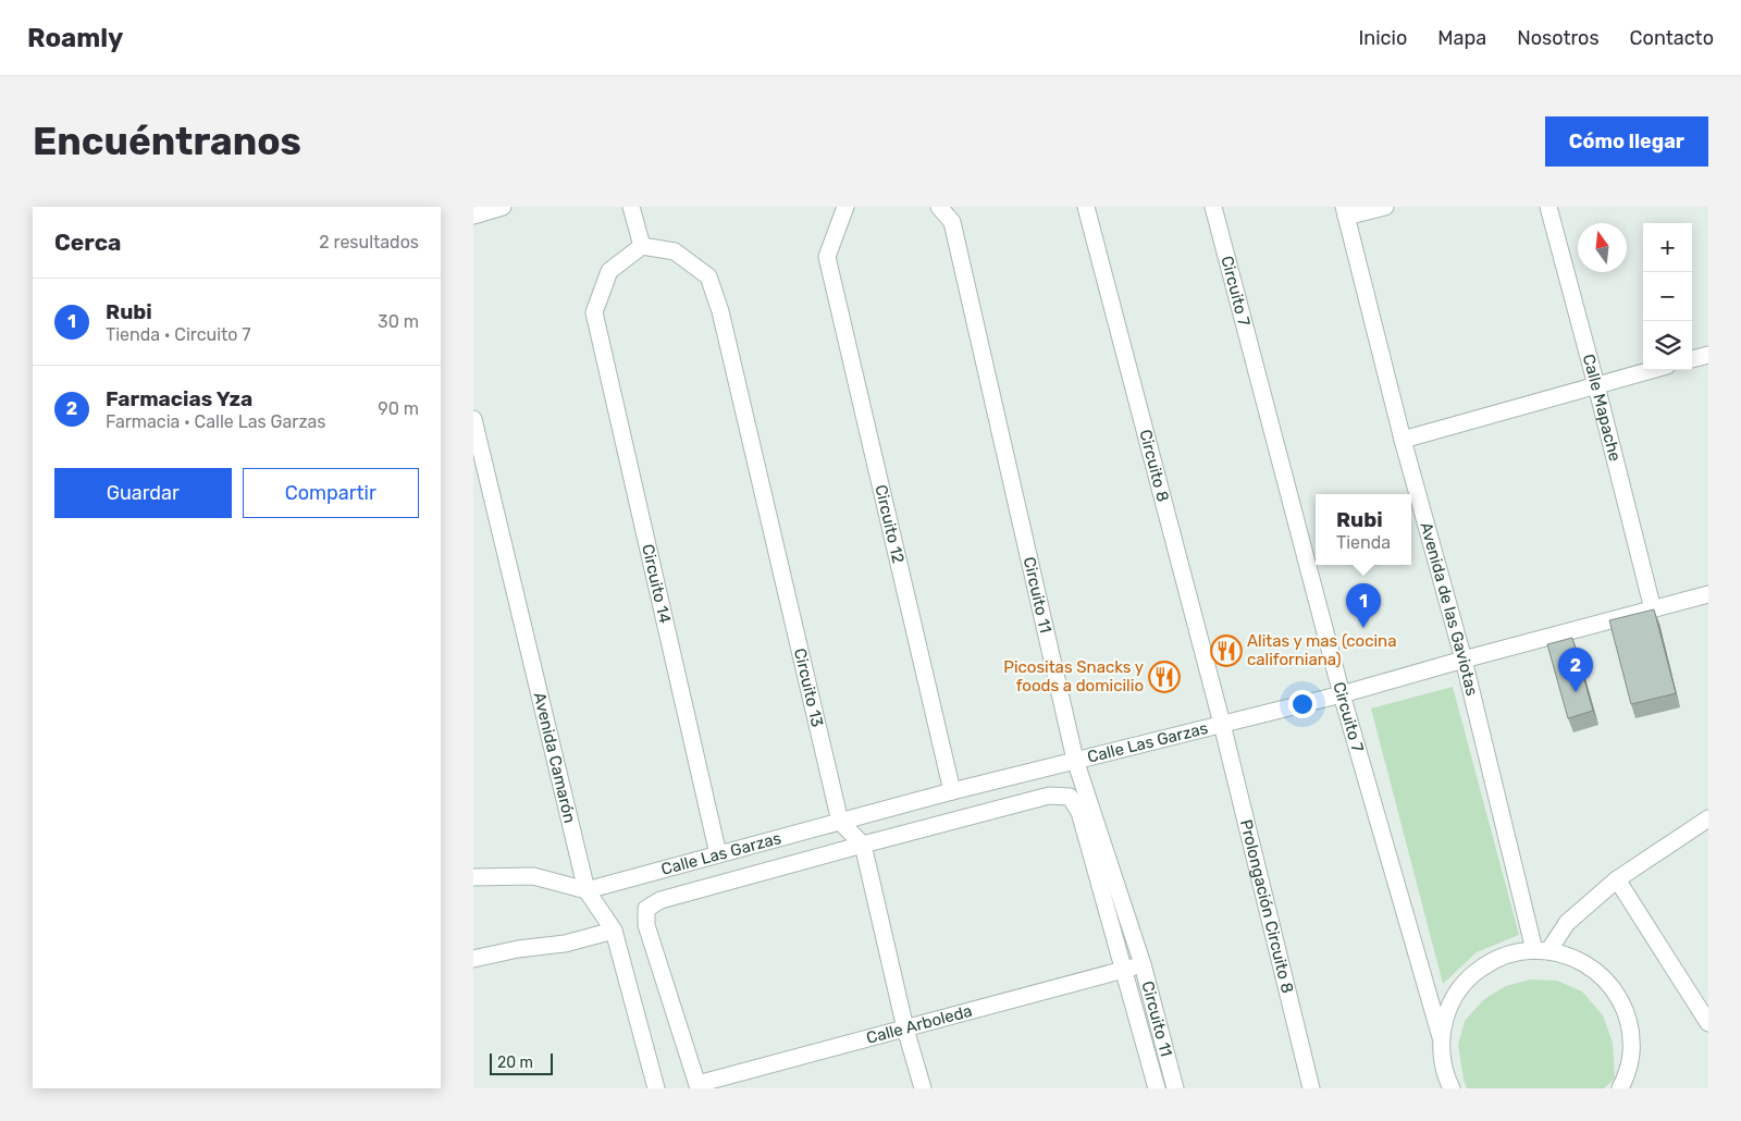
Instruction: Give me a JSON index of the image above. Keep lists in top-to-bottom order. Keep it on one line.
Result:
{"streets":{"street":["Circuito 7","Calle Mapache","Circuito 8","Circuito 12","Circuito 14","Circuito 11","Avenida de las Gaviotas","Circuito 13","Calle Las Garzas","Avenida Camarón","Prolongación Circuito 8","Calle Arboleda"]},"crossings":[["Circuito 7","Calle Las Garzas"],["Calle Mapache","Calle Las Garzas"],["Circuito 8","Calle Las Garzas"],["Circuito 8","Prolongación Circuito 8"],["Circuito 12","Calle Las Garzas"],["Circuito 14","Circuito 13"],["Circuito 14","Calle Las Garzas"],["Circuito 11","Calle Las Garzas"],["Circuito 11","Calle Arboleda"],["Avenida de las Gaviotas","Calle Las Garzas"],["Circuito 13","Calle Las Garzas"],["Calle Las Garzas","Avenida Camarón"],["Calle Las Garzas","Prolongación Circuito 8"]],"places":{"restaurant":["Alitas y mas (cocina californiana)","Picositas Snacks y foods a domicilio"]},"scale_bar":"20 m","north":"top","page":{"header":"Roamly","nav":["Inicio","Mapa","Nosotros","Contacto"],"buttons":["Cómo llegar",["Guardar","Compartir"]],"title":"Encuéntranos","heading":["Cerca","2 resultados"],"map_buttons":["+","−"],"list":[{"mark":"1","name":"Rubi","note":"Tienda · Circuito 7","value":"30 m"},{"mark":"2","name":"Farmacias Yza","note":"Farmacia · Calle Las Garzas","value":"90 m"}],"popup":["Rubi","Tienda"],"pins":["1","2"],"scale":"20 m"}}
